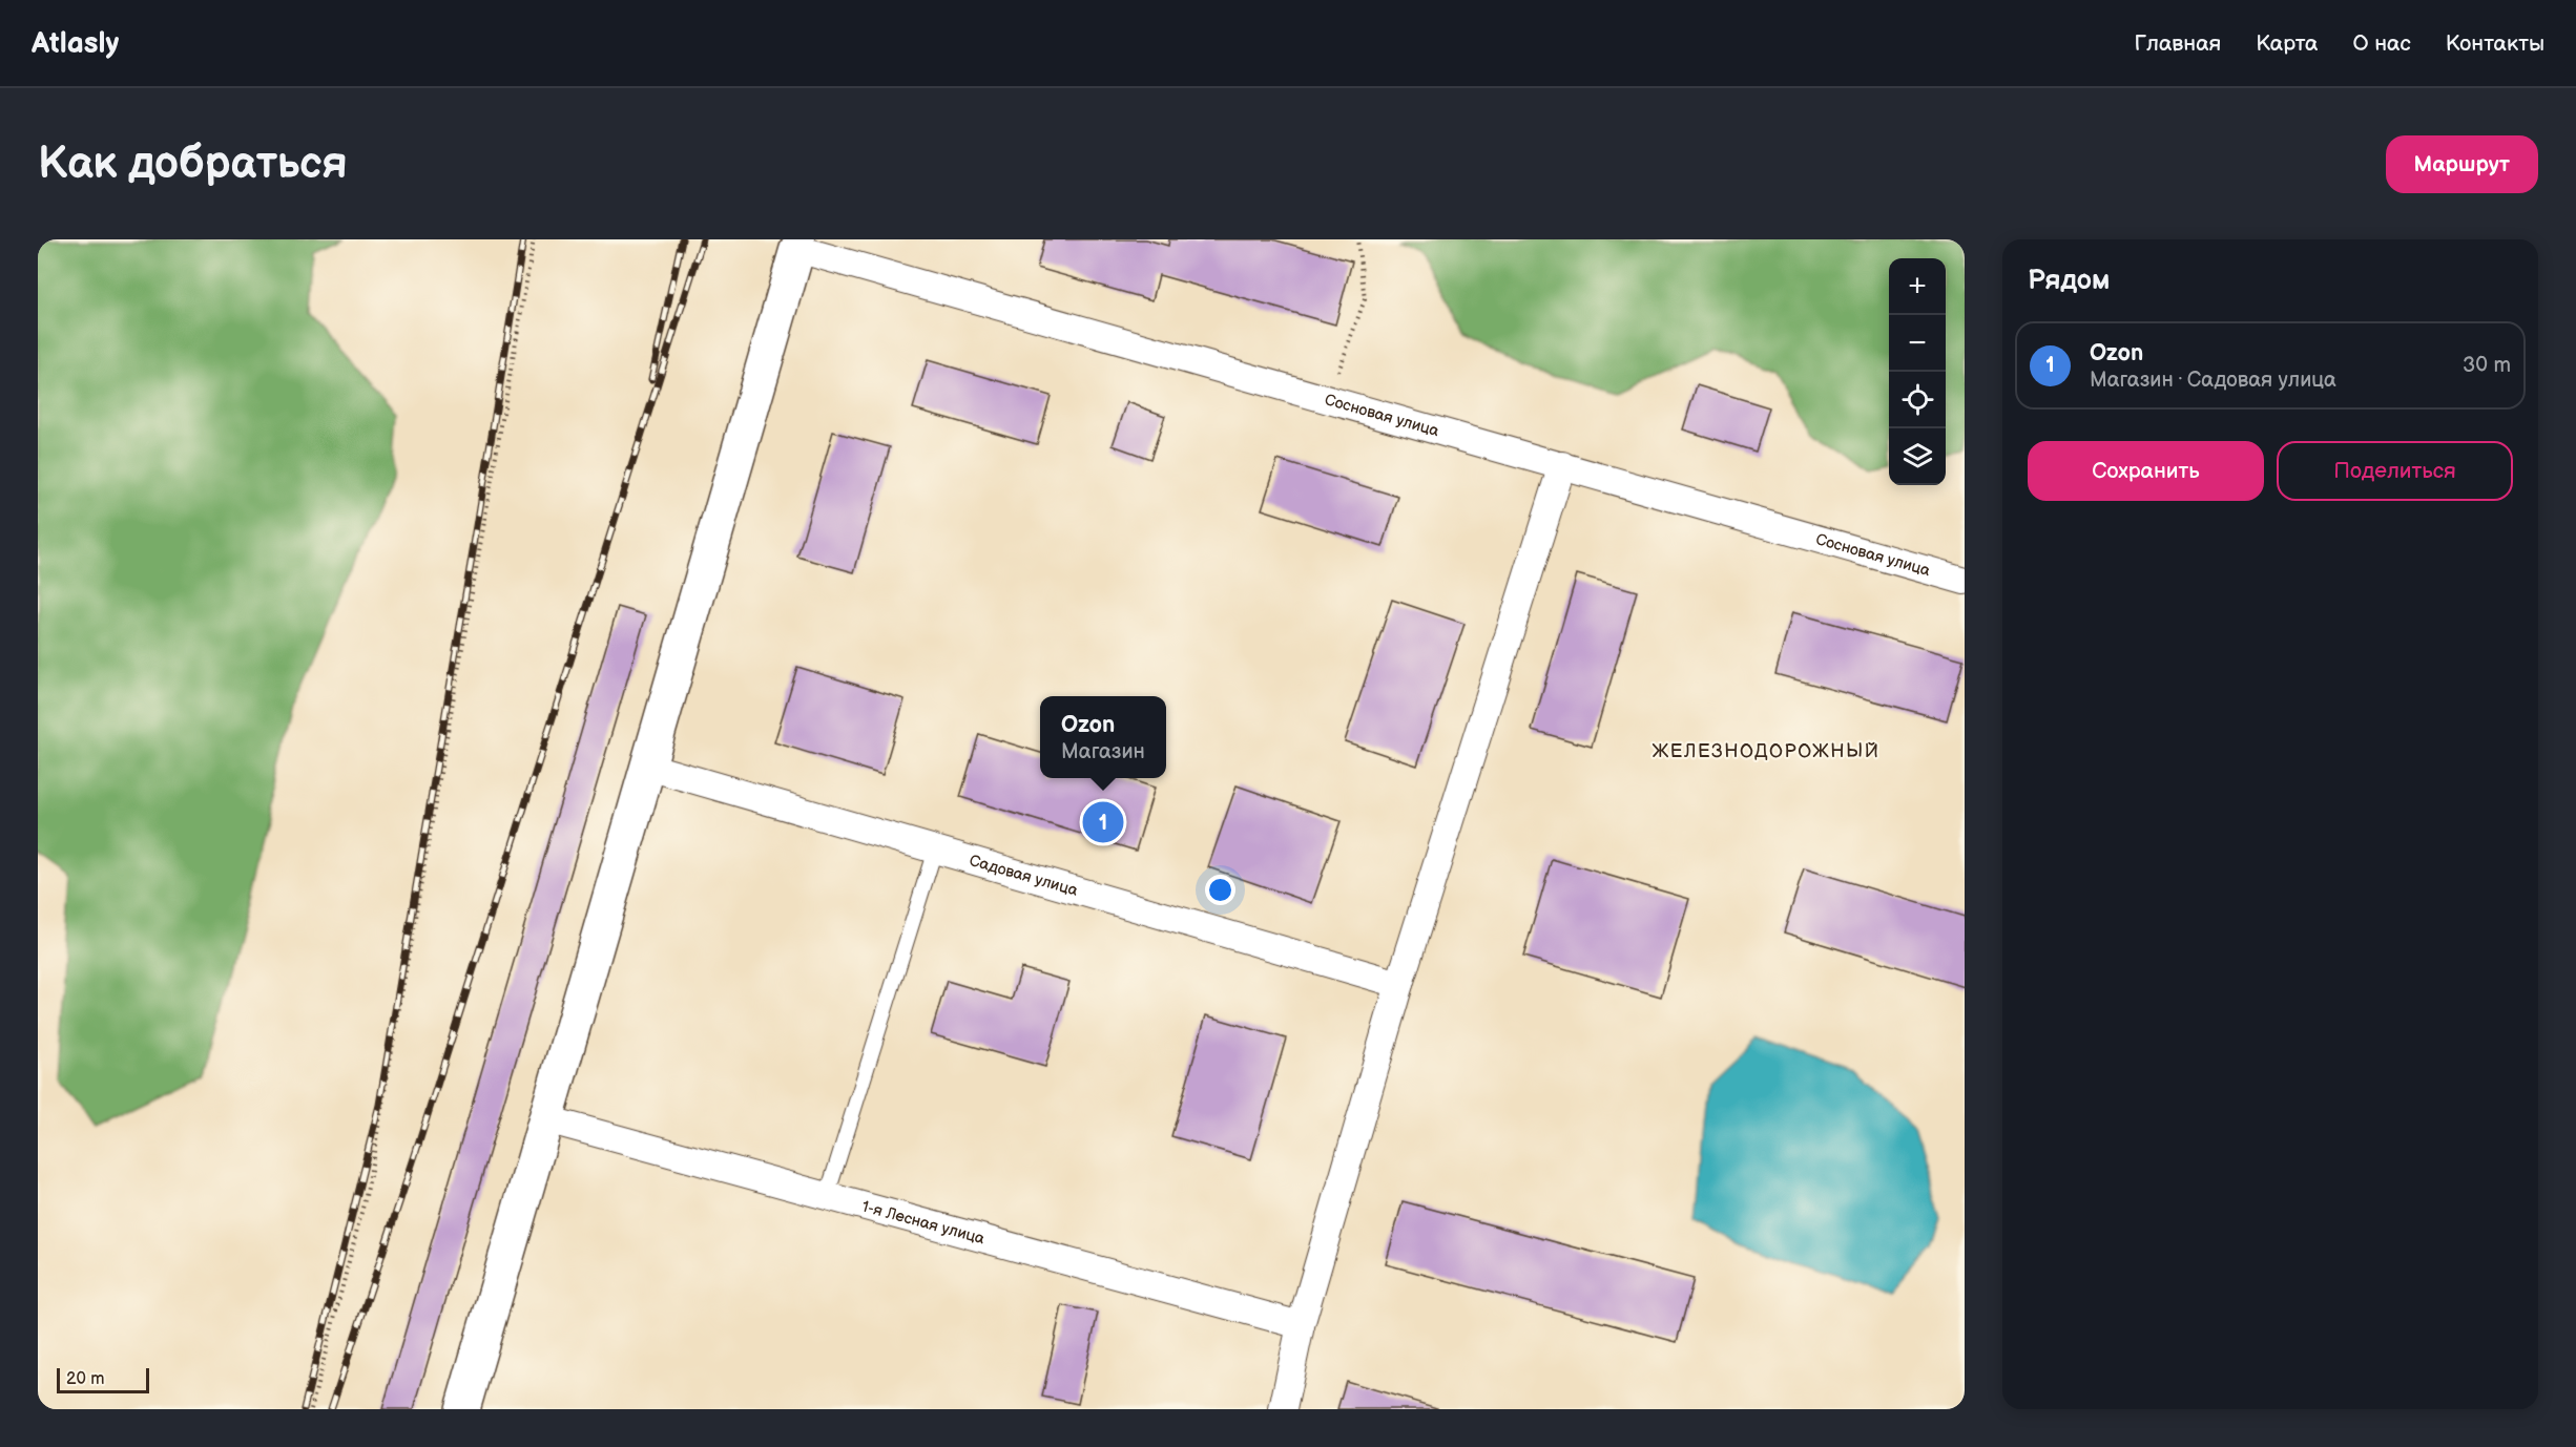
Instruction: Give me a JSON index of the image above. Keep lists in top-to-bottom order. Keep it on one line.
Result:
{"streets":{"street":["Сосновая улица","Садовая улица","1-я Лесная улица"]},"districts":["ЖЕЛЕЗНОДОРОЖНЫЙ"],"scale_bar":"20 m","page":{"header":"Atlasly","nav":["Главная","Карта","О нас","Контакты"],"buttons":["Маршрут",["Сохранить","Поделиться"]],"title":"Как добраться","heading":"Рядом","map_buttons":["+","−"],"list":[{"mark":"1","name":"Ozon","note":"Магазин · Садовая улица","value":"30 m"}],"popup":["Ozon","Магазин"],"pins":"1","scale":"20 m"}}
